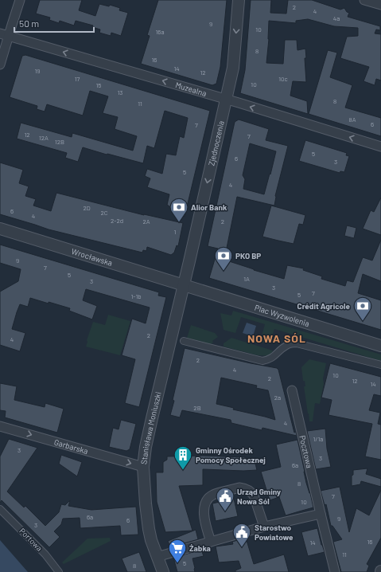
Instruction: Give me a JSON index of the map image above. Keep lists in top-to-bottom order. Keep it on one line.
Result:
{"streets":{"street":["Muzealna","Zjednoczenia","Wrocławska","Plac Wyzwolenia","Stanisława Moniuszki","Garbarska","Pocztowa","Portowa"]},"crossings":[["Muzealna","Zjednoczenia"],["Zjednoczenia","Wrocławska"],["Zjednoczenia","Plac Wyzwolenia"],["Zjednoczenia","Stanisława Moniuszki"],["Wrocławska","Plac Wyzwolenia"],["Wrocławska","Stanisława Moniuszki"],["Plac Wyzwolenia","Stanisława Moniuszki"],["Stanisława Moniuszki","Garbarska"]],"one_way":["Muzealna","Zjednoczenia","Garbarska"],"districts":["NOWA SÓL"],"places":{"bank":["Alior Bank","PKO BP","Crédit Agricole"],"building":["Gminny Ośrodek Pomocy Społecznej"],"public building":["Urząd Gminy Nowa Sól","Starostwo Powiatowe"],"supermarket":["Żabka"]},"house_numbers":["2","4","4a","9","10","16a","8","16","14","19","12","17","10c","10","15","13","8","11","8A","6","7","12","7","12A","12B","5","6","3","5","4","2D","6","2C","4","2-2d","2A","2","1","9","7","5","1A","3","3","7","5","1-1b","2","4","2","4","10","2","12","14","2a","2B","4","1/1a","3","3","6a","8","7","10","6a","9","6","3","16","14","11","5","8"],"scale_bar":"50 m"}
